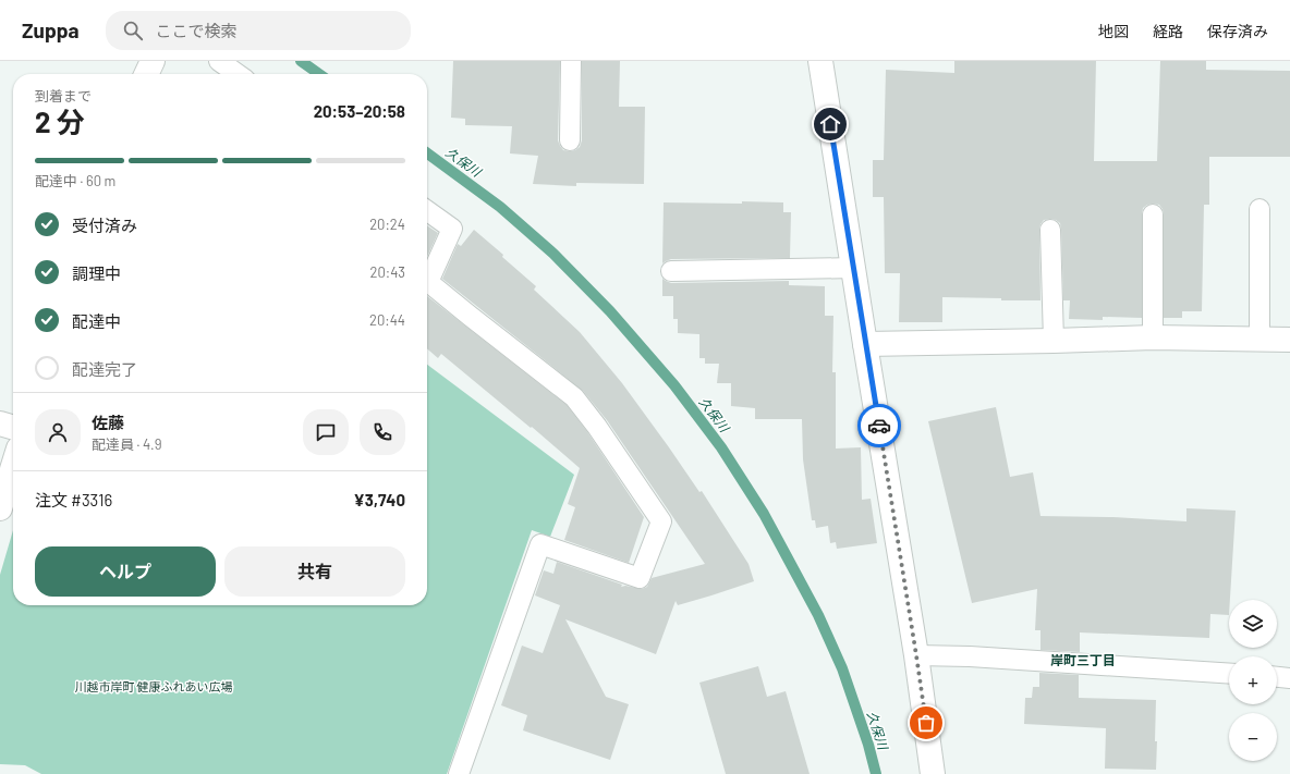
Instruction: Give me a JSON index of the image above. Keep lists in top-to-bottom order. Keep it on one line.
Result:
{"districts":["岸町三丁目"],"water":["久保川"],"parks":["川越市岸町 健康ふれあい広場"],"page":{"header":"Zuppa","search":"ここで検索","nav":["地図","経路","保存済み"],"heading":["2 分","到着まで","20:53–20:58"],"panel":["佐藤","配達員 · 4.9","注文 #3316","¥3,740"],"bar":"配達中 · 60 m","list":[["受付済み","20:24"],["調理中","20:43"],["配達中","20:44"],"配達完了"],"buttons":["ヘルプ","共有"],"map_buttons":["+","−"]}}
